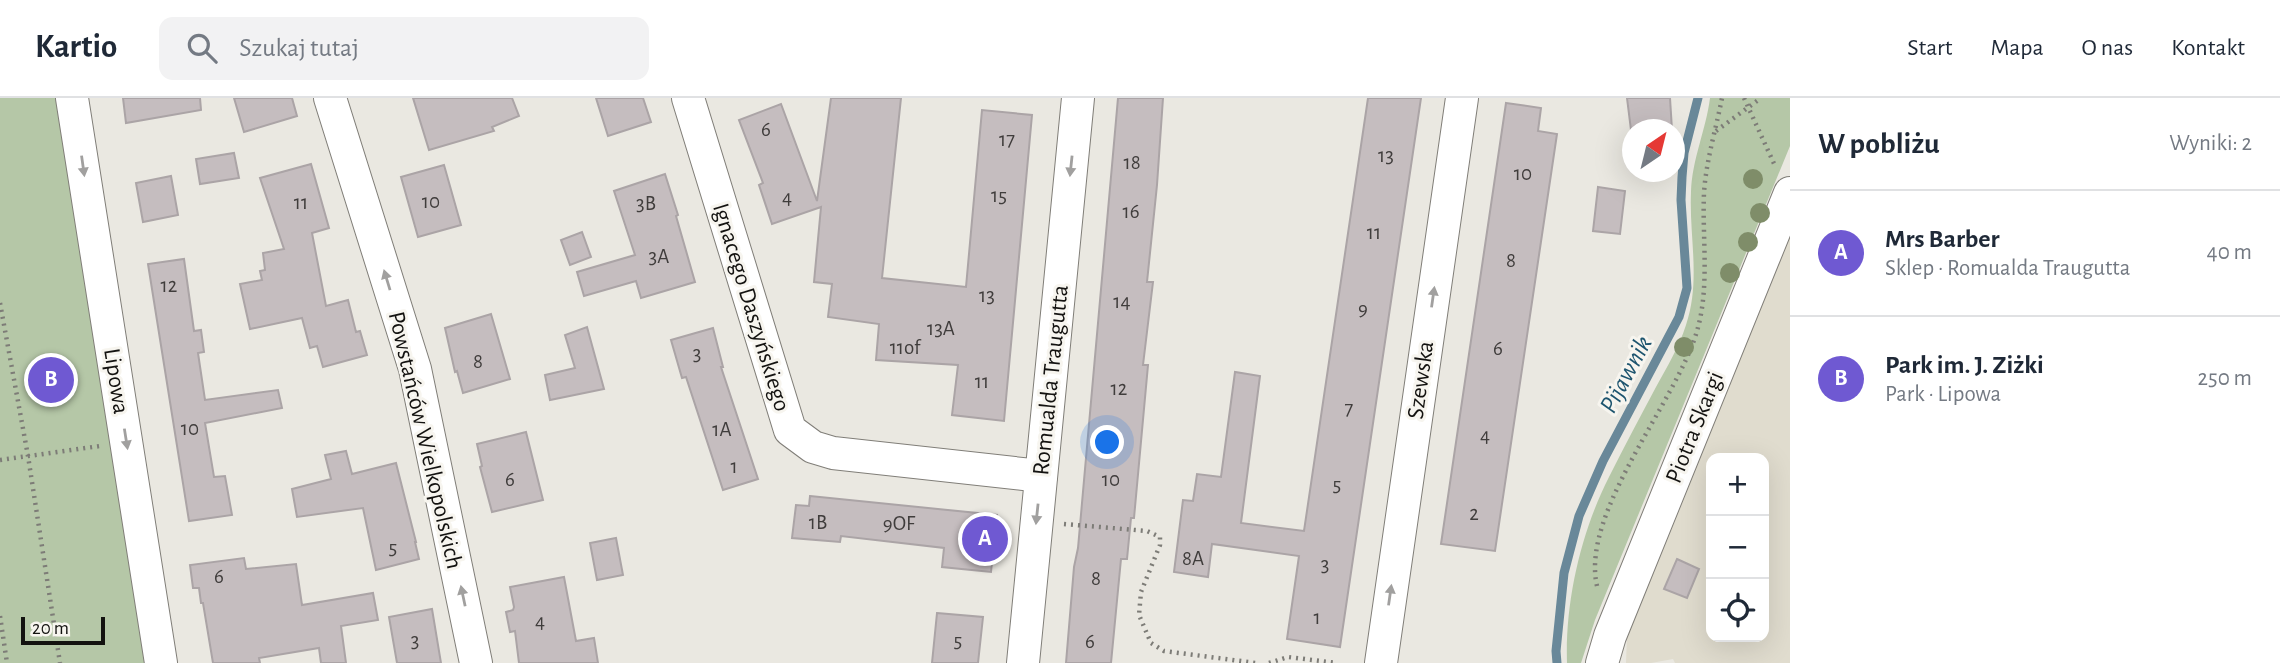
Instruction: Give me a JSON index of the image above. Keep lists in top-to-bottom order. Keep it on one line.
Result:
{"streets":{"street":["Ignacego Daszyńskiego","Romualda Traugutta","Szewska","Lipowa","Piotra Skargi","Powstańców Wielkopolskich"]},"crossings":[["Ignacego Daszyńskiego","Romualda Traugutta"]],"one_way":["Romualda Traugutta","Szewska","Lipowa","Powstańców Wielkopolskich"],"water":["Pijawnik"],"house_numbers":["6","17","13","18","10","15","4","10","11","3B","16","11","3A","8","12","13","14","9","13A","11of","6","3","8","11","12","7","10","1A","4","1","6","10","5","2","1B","9OF","5","8A","3","6","8","1","4","3","5","6"],"scale_bar":"20 m","north":"top right","page":{"header":"Kartio","search":"Szukaj tutaj","nav":["Start","Mapa","O nas","Kontakt"],"heading":["W pobliżu","Wyniki: 2"],"list":[{"mark":"A","name":"Mrs Barber","note":"Sklep · Romualda Traugutta","value":"40 m"},{"mark":"B","name":"Park im. J. Ziżki","note":"Park · Lipowa","value":"250 m"}],"pins":["B","A"],"map_buttons":["+","−"],"scale":"20 m"}}
